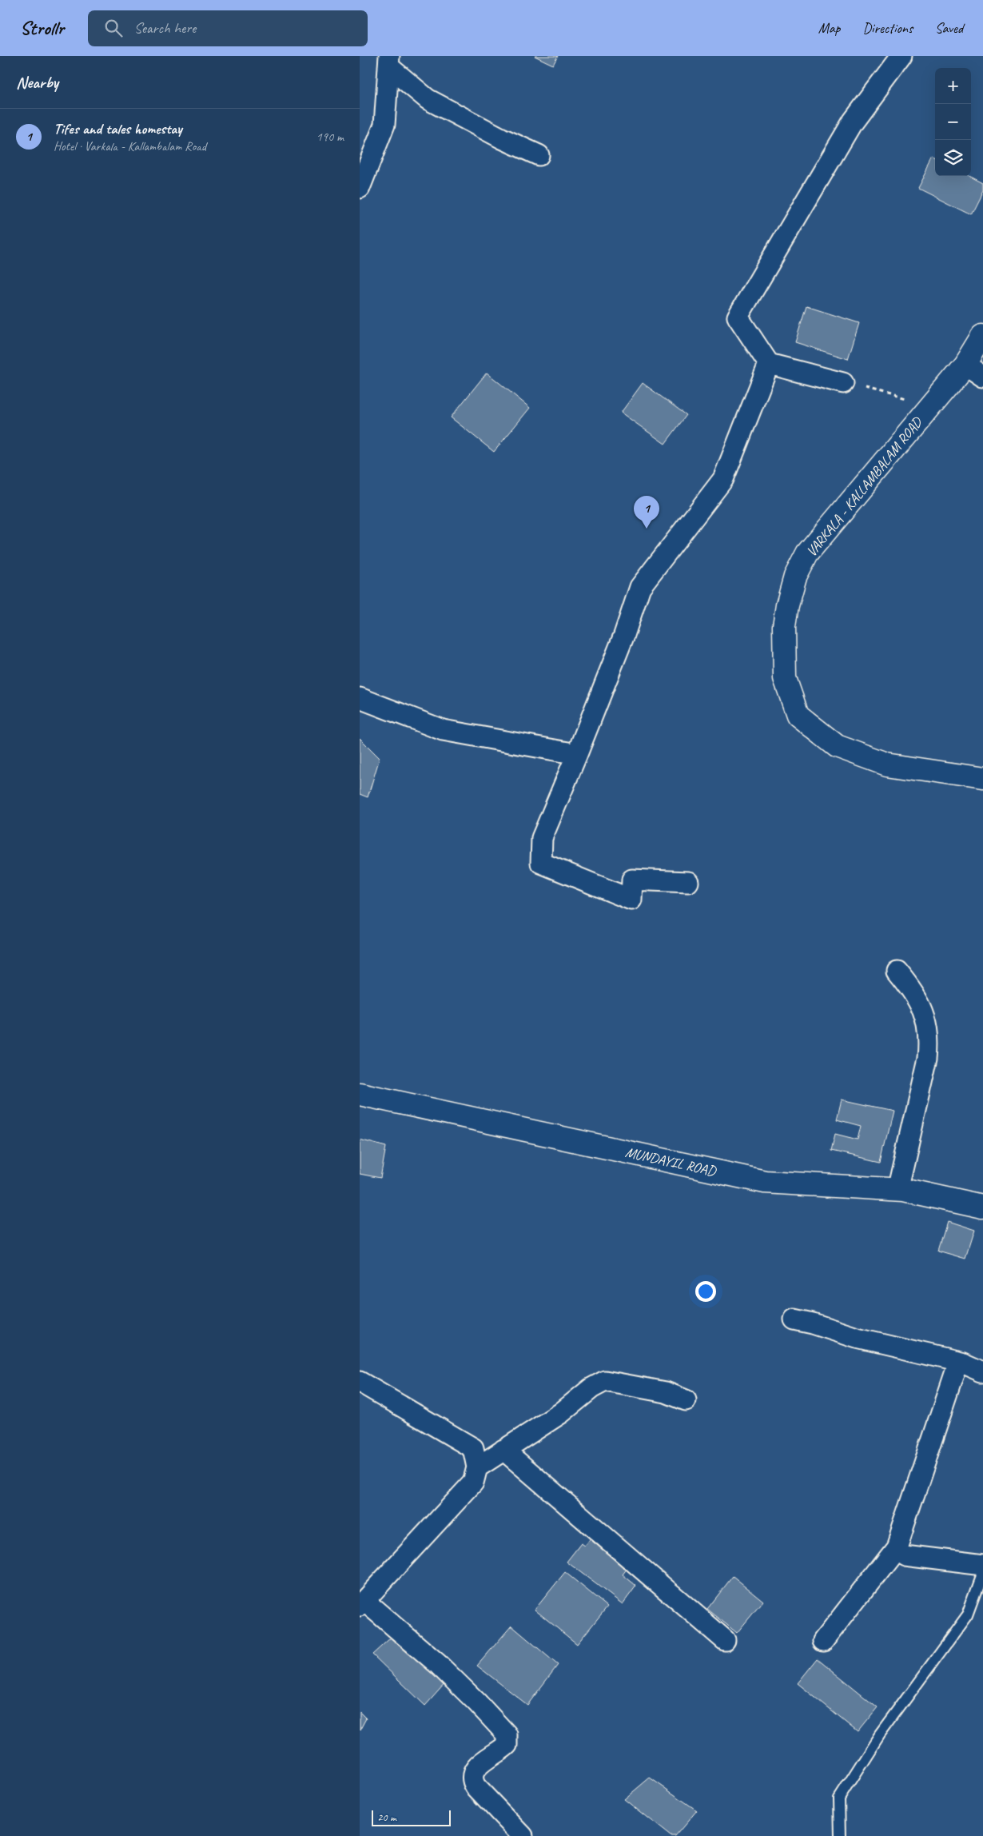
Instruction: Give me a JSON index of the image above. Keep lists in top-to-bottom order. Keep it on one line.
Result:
{"streets":{"main road":["VARKALA - KALLAMBALAM ROAD","MUNDAYIL ROAD"]},"scale_bar":"20 m","page":{"header":"Strollr","search":"Search here","nav":["Map","Directions","Saved"],"heading":"Nearby","map_buttons":["+","−"],"list":[{"mark":"1","name":"Tifes and tales homestay","note":"Hotel · Varkala - Kallambalam Road","value":"190 m"}],"pins":"1","scale":"20 m"}}
